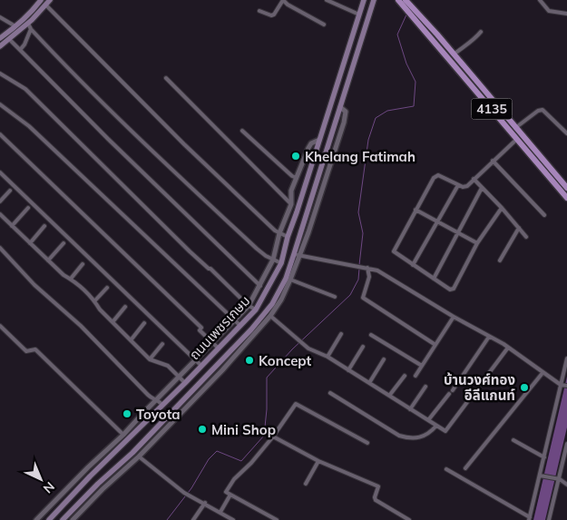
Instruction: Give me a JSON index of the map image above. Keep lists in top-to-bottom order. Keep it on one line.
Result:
{"streets":{"main road":["4135","ถนนเพชรเกษม"]},"places":["Khelang Fatimah","Koncept","บ้านวงศ์ทอง อีลีแกนท์","Toyota","Mini Shop"],"north":"bottom right"}
